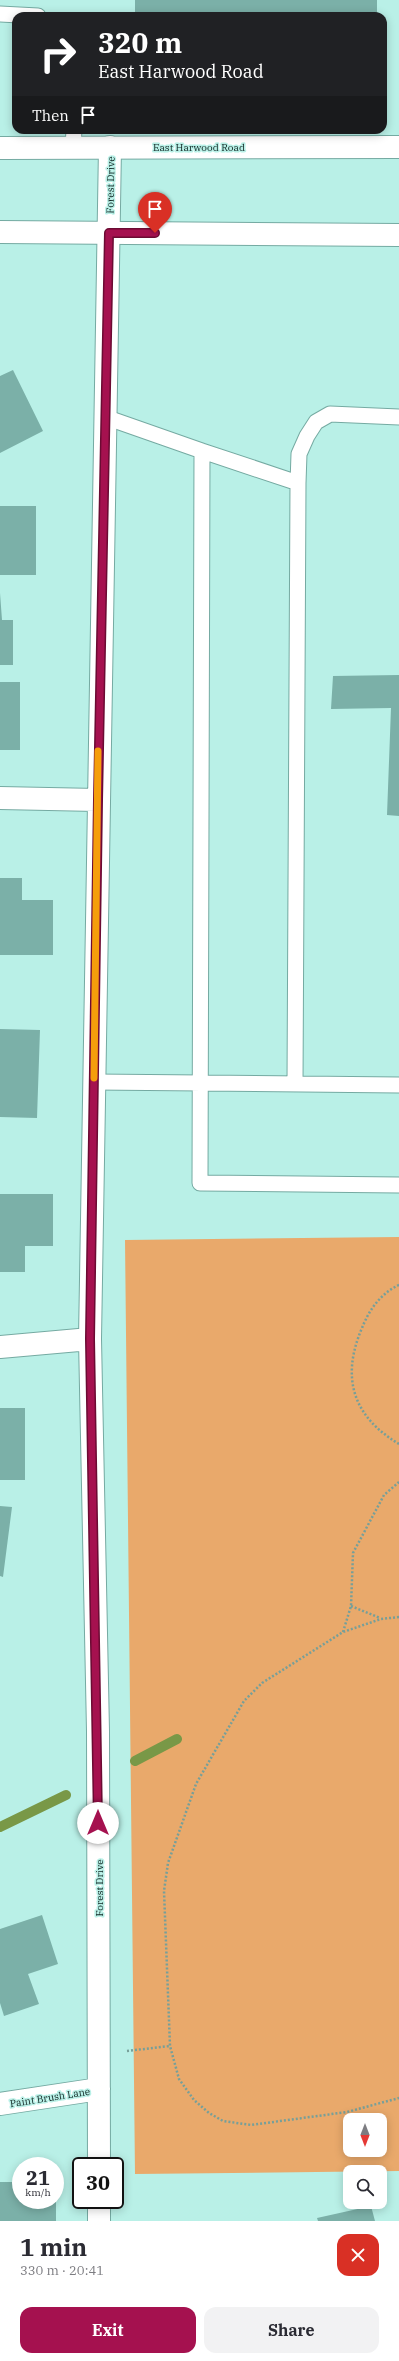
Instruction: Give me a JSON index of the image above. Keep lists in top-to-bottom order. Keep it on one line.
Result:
{"streets":{"street":["East Harwood Road","Forest Drive","Paint Brush Lane"]},"crossings":[["East Harwood Road","Forest Drive"],["Forest Drive","Paint Brush Lane"]],"north":"bottom","page":{"turn":["320 m","East Harwood Road"],"then":"Then","speed":"21 km/h","limit":"30","heading":["1 min","330 m · 20:41"],"buttons":["Exit","Share"]}}
